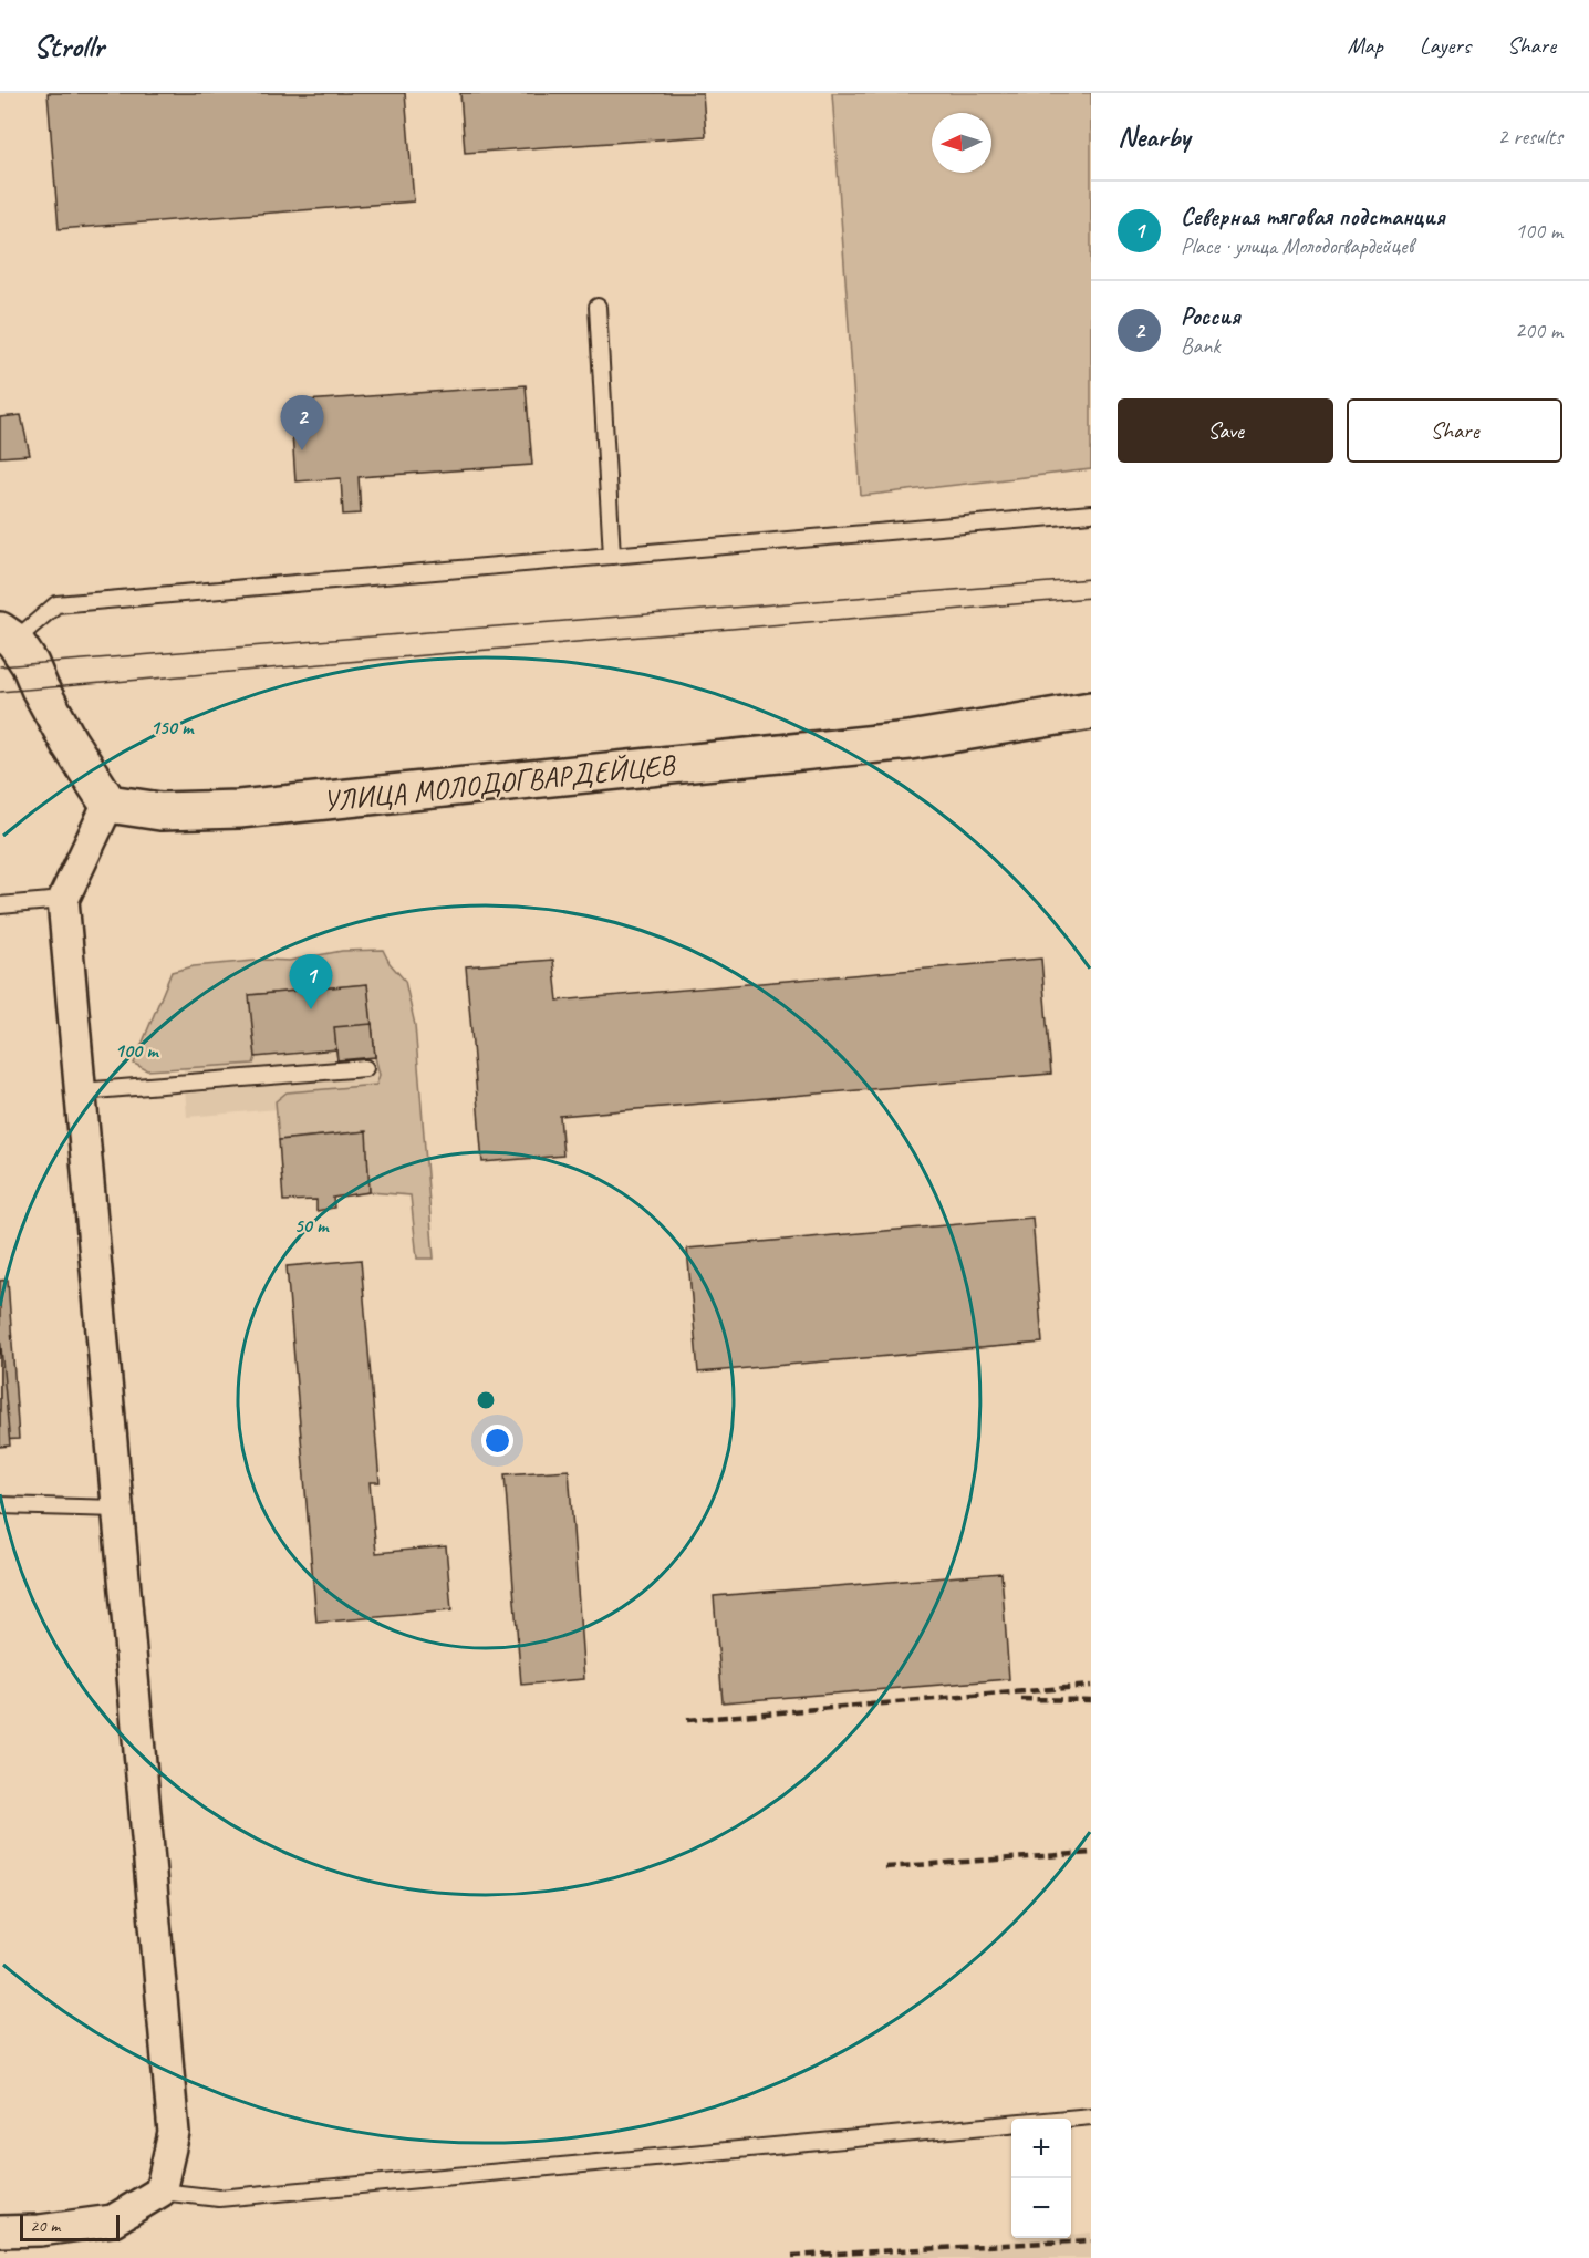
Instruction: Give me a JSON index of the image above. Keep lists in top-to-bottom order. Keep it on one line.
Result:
{"streets":{"street":["УЛИЦА МОЛОДОГВАРДЕЙЦЕВ"]},"scale_bar":"20 m","north":"left","page":{"header":"Strollr","nav":["Map","Layers","Share"],"heading":["Nearby","2 results"],"list":[{"mark":"1","name":"Северная тяговая подстанция","note":"Place · улица Молодогвардейцев","value":"100 m"},{"mark":"2","name":"Россия","note":"Bank","value":"200 m"}],"buttons":["Save","Share"],"pins":["2","1"],"map_buttons":["+","−"],"scale":"20 m"},"rings":["150 m","100 m","50 m"]}
